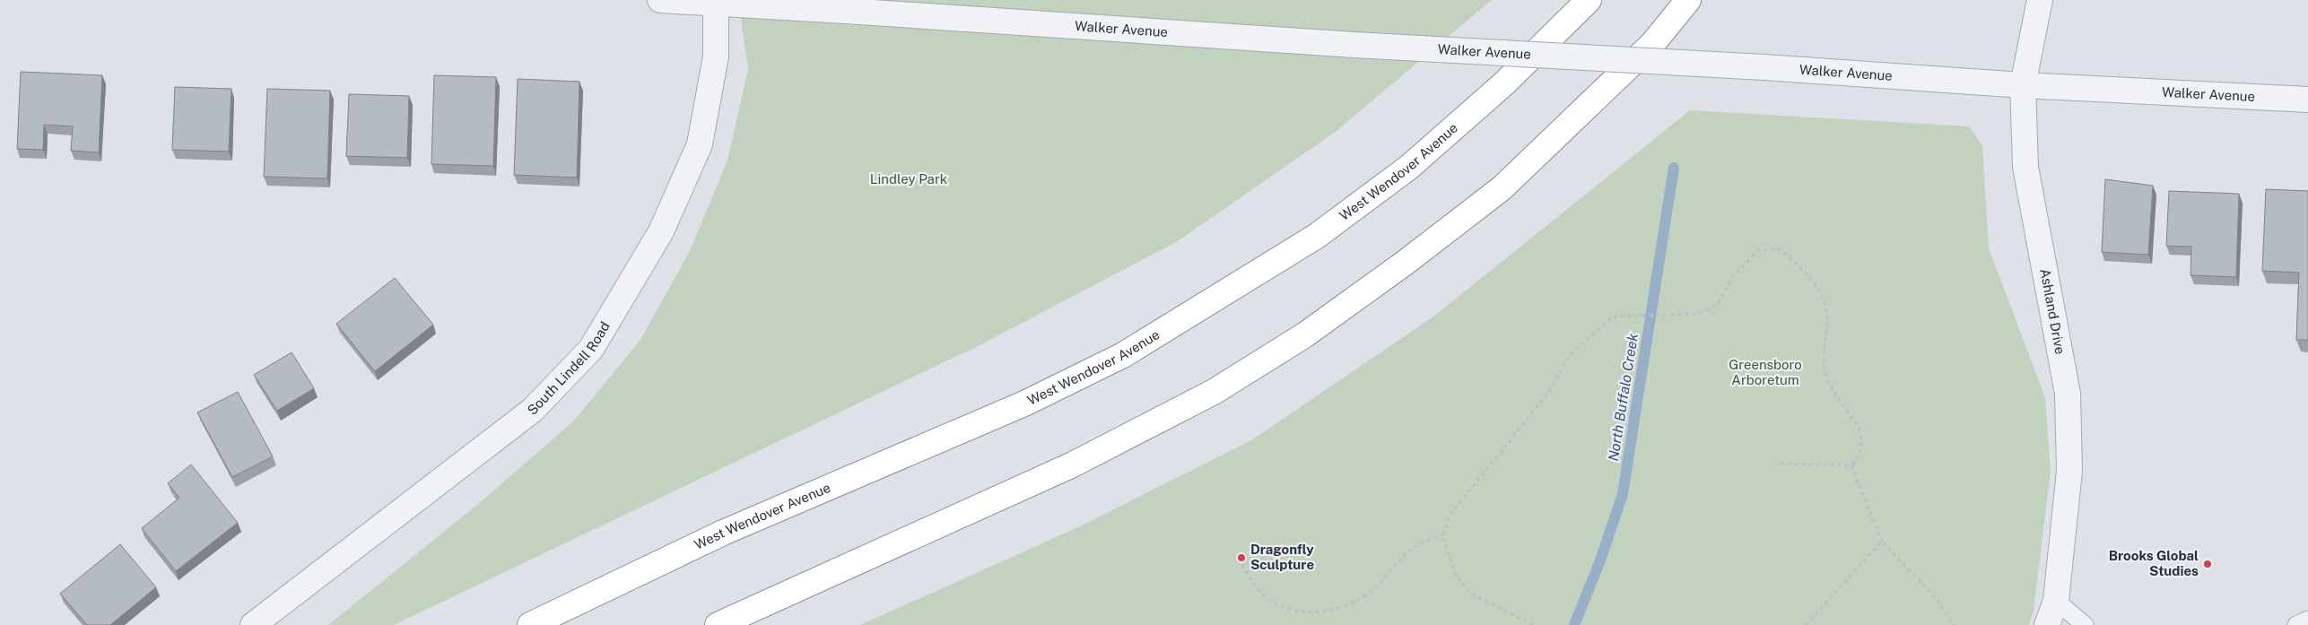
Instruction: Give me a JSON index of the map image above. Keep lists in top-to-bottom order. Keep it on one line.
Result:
{"streets":{"highway":["West Wendover Avenue"],"street":["Walker Avenue","Ashland Drive","South Lindell Road"]},"crossings":[["Walker Avenue","Ashland Drive"],["Walker Avenue","South Lindell Road"]],"water":["North Buffalo Creek"],"parks":["Lindley Park","Greensboro Arboretum"],"places":["Dragonfly Sculpture","Brooks Global Studies"]}
